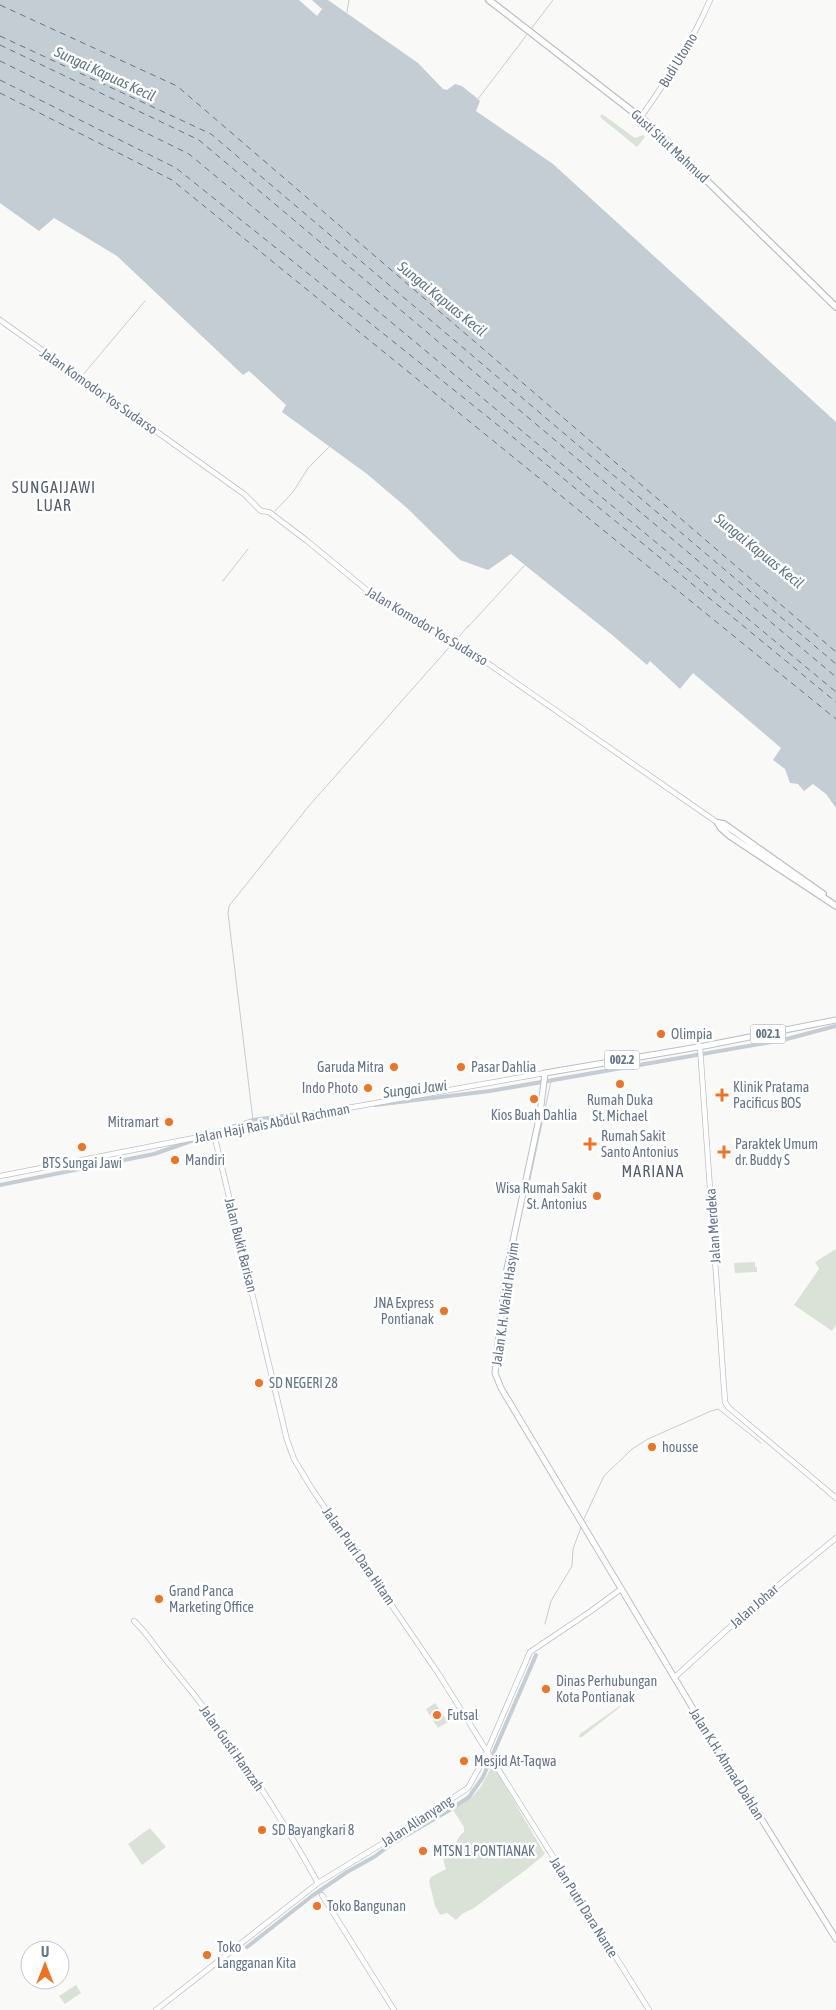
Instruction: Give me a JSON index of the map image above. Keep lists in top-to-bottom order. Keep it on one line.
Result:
{"streets":{"highway":["Gusti Situt Mahmud","Jalan Komodor Yos Sudarso"],"main road":["002.1","002.2","Jalan K.H. Wahid Hasyim","Jalan K.H. Ahmad Dahlan"],"street":["Budi Utomo","Jalan Haji Rais Abdul Rachman","Jalan Merdeka","Jalan Bukit Barisan","Jalan Putri Dara Hitam","Jalan Johar","Jalan Gusti Hamzah","Jalan Alianyang","Jalan Putri Dara Nante"]},"crossings":[["Budi Utomo","Gusti Situt Mahmud"],["002.1","002.2"],["002.1","Jalan Merdeka"],["002.2","Jalan Haji Rais Abdul Rachman"],["002.2","Jalan Merdeka"],["002.2","Jalan K.H. Wahid Hasyim"],["Jalan Haji Rais Abdul Rachman","Jalan Bukit Barisan"],["Jalan Haji Rais Abdul Rachman","Jalan K.H. Wahid Hasyim"],["Jalan Bukit Barisan","Jalan Putri Dara Hitam"],["Jalan K.H. Wahid Hasyim","Jalan K.H. Ahmad Dahlan"],["Jalan K.H. Wahid Hasyim","Jalan Alianyang"],["Jalan Putri Dara Hitam","Jalan Alianyang"],["Jalan Putri Dara Hitam","Jalan Putri Dara Nante"],["Jalan Johar","Jalan K.H. Ahmad Dahlan"],["Jalan Gusti Hamzah","Jalan Alianyang"],["Jalan K.H. Ahmad Dahlan","Jalan Alianyang"],["Jalan Alianyang","Jalan Putri Dara Nante"]],"districts":["SUNGAIJAWI LUAR","MARIANA"],"water":["Sungai Kapuas Kecil","Sungai Jawi"],"places":{"other":["Olimpia","Garuda Mitra","Pasar Dahlia","Rumah Duka St. Michael","Indo Photo","Kios Buah Dahlia","Mitramart","BTS Sungai Jawi","Mandiri","Wisa Rumah Sakit St. Antonius","JNA Express Pontianak","SD NEGERI 28","housse","Grand Panca Marketing Office","Dinas Perhubungan Kota Pontianak","Futsal","Mesjid At-Taqwa","SD Bayangkari 8","MTSN 1 PONTIANAK","Toko Bangunan","Toko Langganan Kita"],"health":["Klinik Pratama Pacificus BOS","Rumah Sakit Santo Antonius","Paraktek Umum dr. Buddy S"]},"north":"top"}
